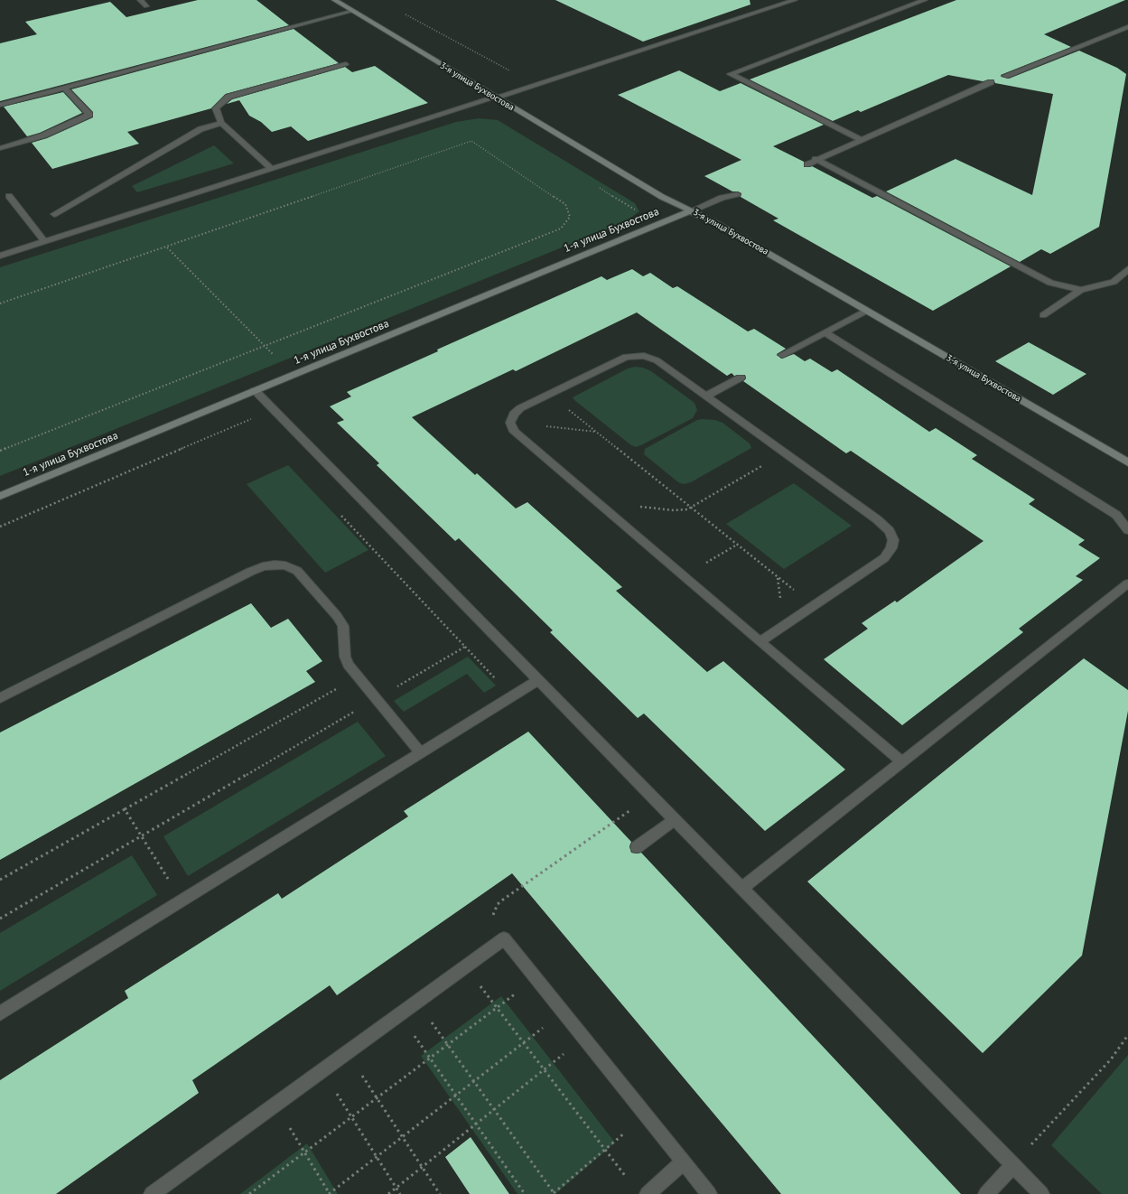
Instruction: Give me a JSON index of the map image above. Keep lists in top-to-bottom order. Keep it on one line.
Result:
{"streets":{"street":["3-я улица Бухвостова","1-я улица Бухвостова"]},"crossings":[["3-я улица Бухвостова","1-я улица Бухвостова"]]}
